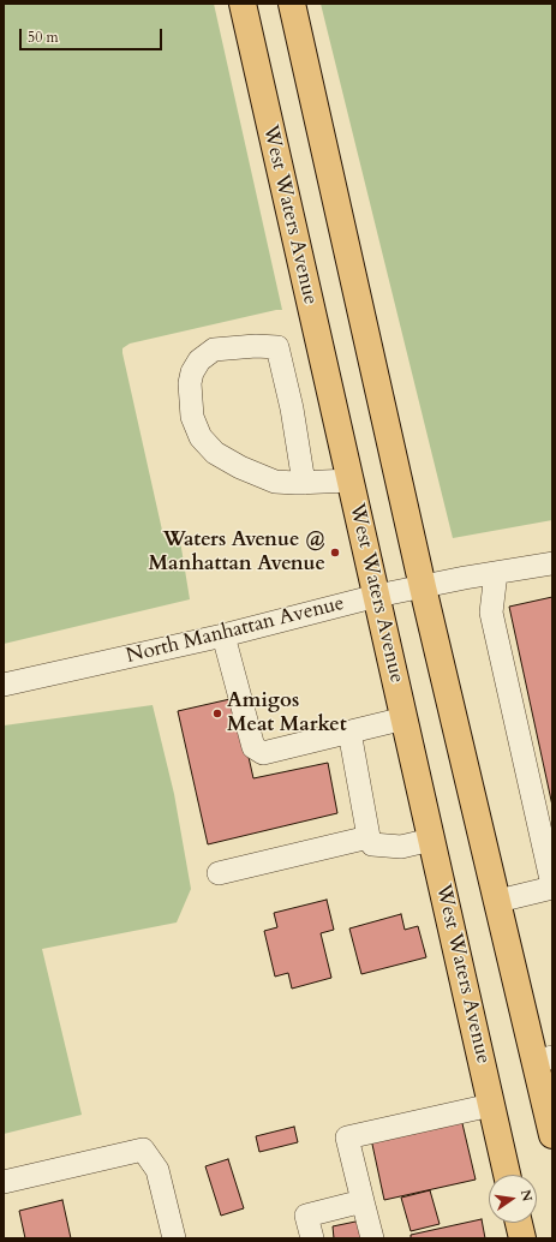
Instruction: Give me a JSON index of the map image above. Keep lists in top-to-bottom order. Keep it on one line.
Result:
{"streets":{"main road":["West Waters Avenue"],"street":["North Manhattan Avenue"]},"crossings":[["West Waters Avenue","North Manhattan Avenue"]],"places":["Waters Avenue @ Manhattan Avenue","Amigos Meat Market"],"scale_bar":"50 m","north":"right"}
